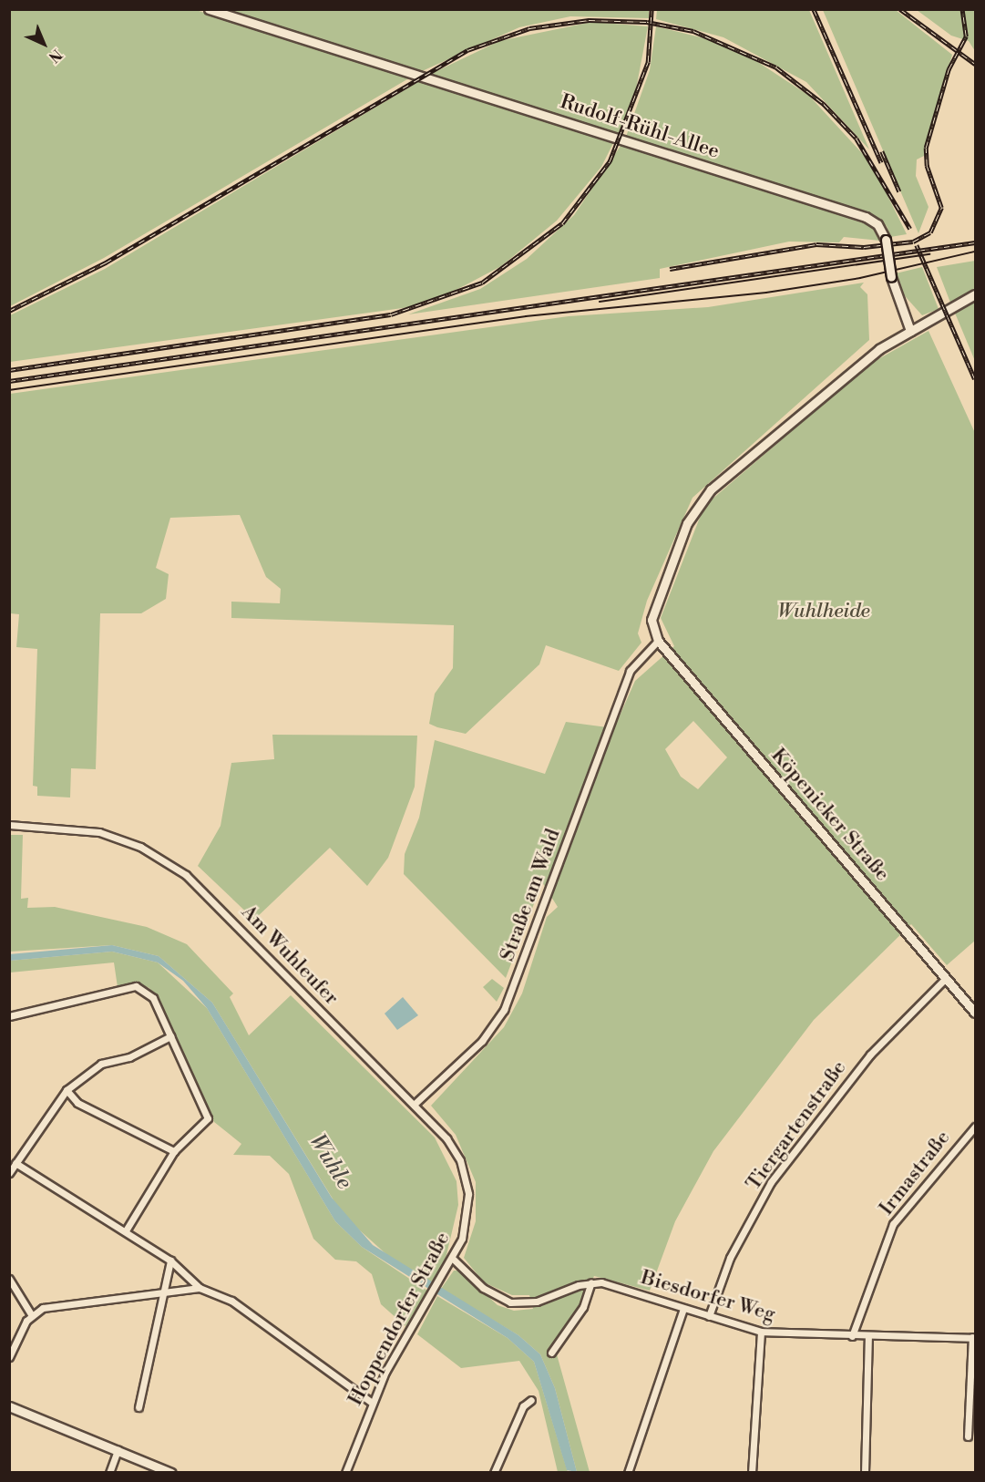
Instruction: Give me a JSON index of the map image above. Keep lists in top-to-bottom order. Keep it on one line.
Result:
{"streets":{"main road":["Rudolf-Rühl-Allee","Köpenicker Straße"],"street":["Straße am Wald","Am Wuhleufer","Tiergartenstraße","Irmastraße","Biesdorfer Weg","Hoppendorfer Straße"]},"crossings":[["Rudolf-Rühl-Allee","Köpenicker Straße"],["Köpenicker Straße","Straße am Wald"],["Köpenicker Straße","Tiergartenstraße"],["Straße am Wald","Am Wuhleufer"],["Am Wuhleufer","Hoppendorfer Straße"],["Tiergartenstraße","Biesdorfer Weg"],["Irmastraße","Biesdorfer Weg"]],"water":["Wuhle"],"parks":["Wuhlheide"],"north":"bottom right"}
